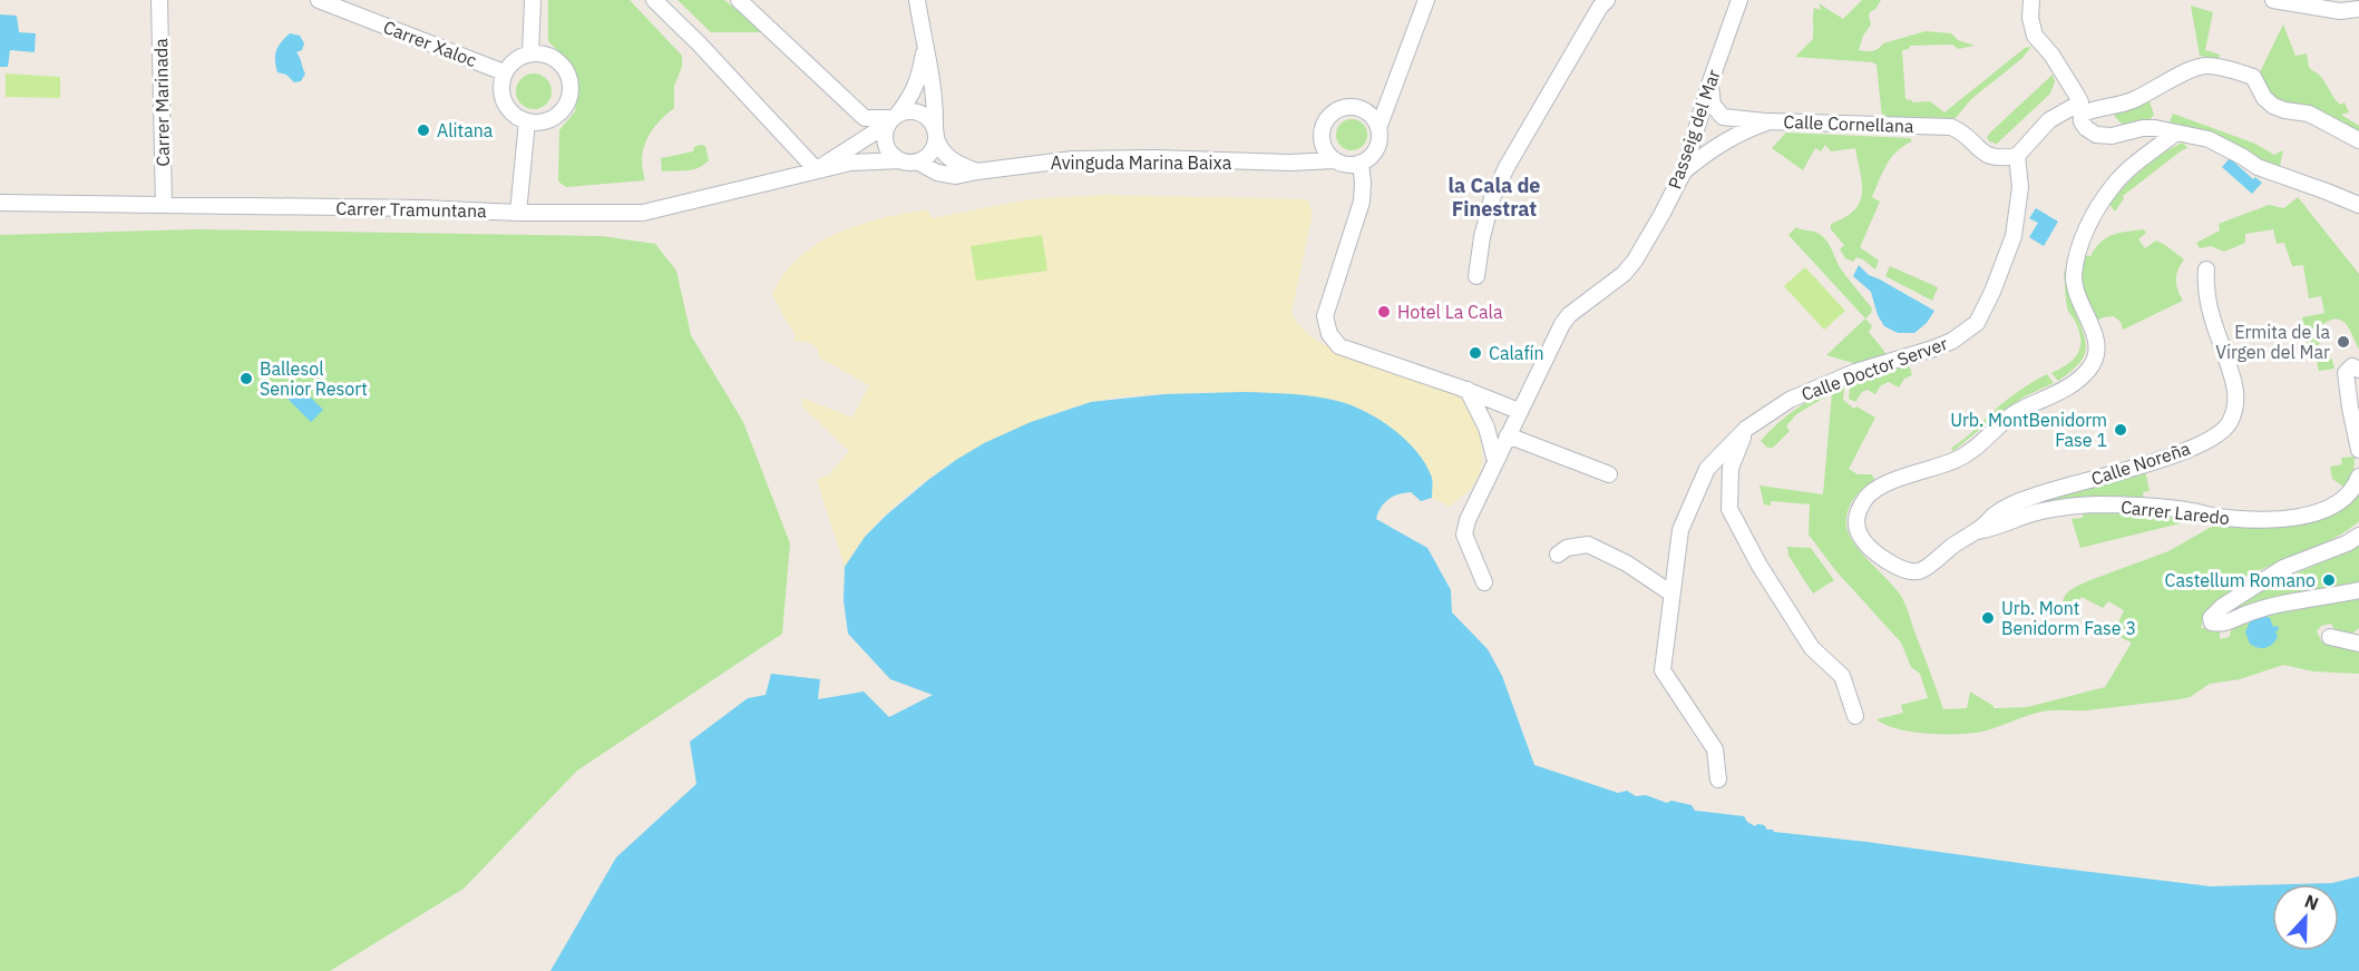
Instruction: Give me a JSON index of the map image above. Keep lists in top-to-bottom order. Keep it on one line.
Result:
{"streets":{"street":["Carrer Xaloc","Carrer Marinada","Calle Cornellana","Passeig del Mar","Avinguda Marina Baixa","Carrer Tramuntana","Calle Doctor Server","Calle Noreña","Carrer Laredo"]},"crossings":[["Carrer Marinada","Carrer Tramuntana"],["Calle Cornellana","Passeig del Mar"],["Calle Cornellana","Calle Doctor Server"],["Avinguda Marina Baixa","Carrer Tramuntana"],["Calle Noreña","Carrer Laredo"]],"districts":["la Cala de Finestrat"],"places":["Alitana","Hotel La Cala","Ermita de la Virgen del Mar","Calafín","Ballesol Senior Resort","Urb. MontBenidorm Fase 1","Castellum Romano","Urb. Mont Benidorm Fase 3"],"north":"top"}
